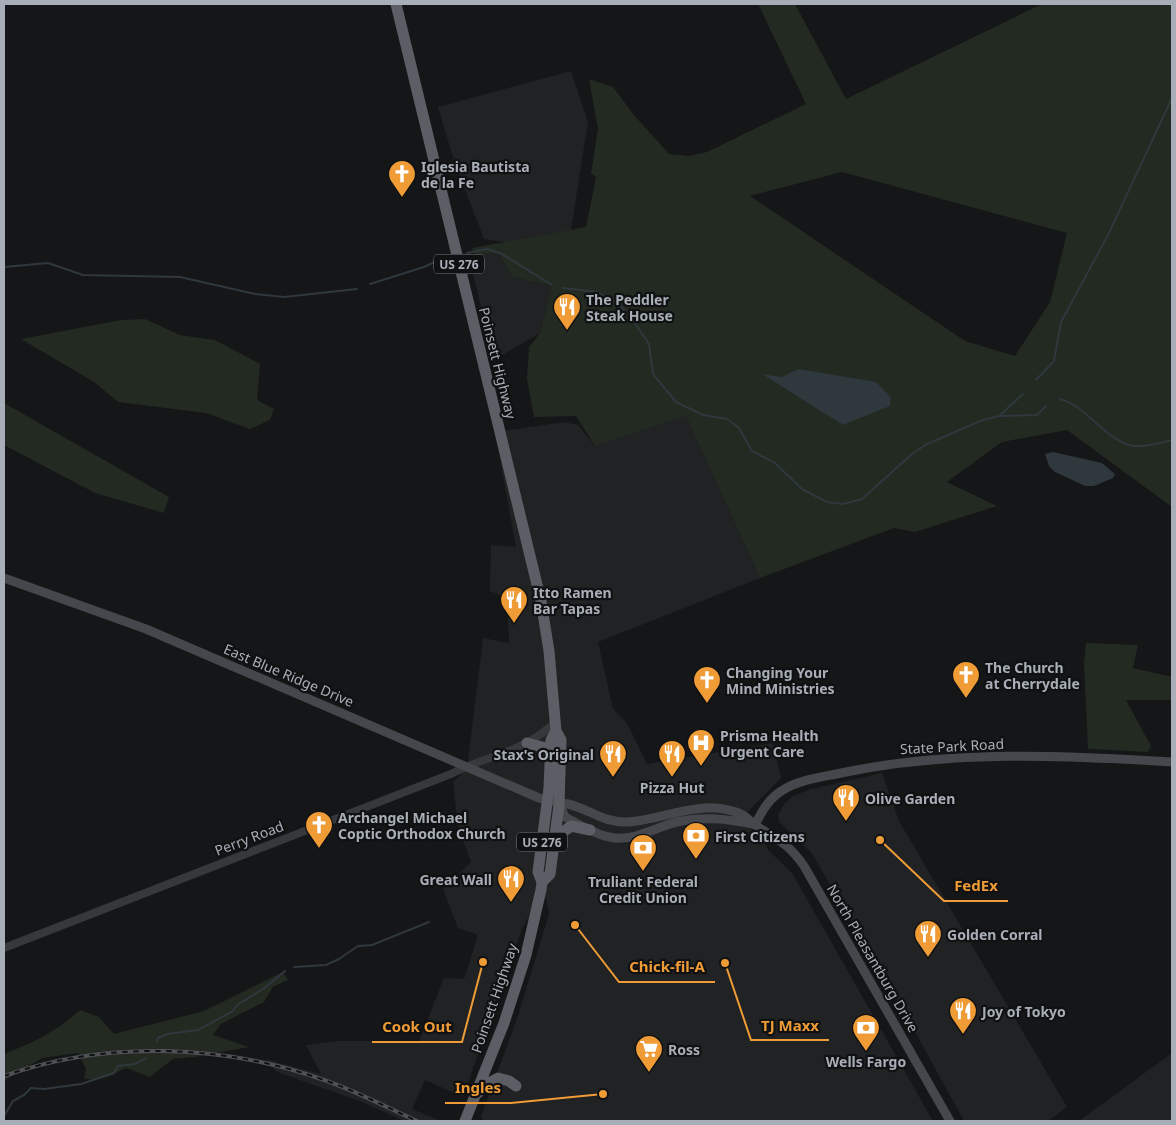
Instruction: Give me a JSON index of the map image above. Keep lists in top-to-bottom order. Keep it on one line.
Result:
{"streets":{"highway":["US 276","Poinsett Highway"],"main road":["East Blue Ridge Drive","State Park Road","North Pleasantburg Drive"],"street":["Perry Road"]},"crossings":[["Poinsett Highway","East Blue Ridge Drive"],["Poinsett Highway","Perry Road"],["East Blue Ridge Drive","Perry Road"],["State Park Road","North Pleasantburg Drive"]],"places":{"church":["Iglesia Bautista de la Fe","The Church at Cherrydale","Changing Your Mind Ministries","Archangel Michael Coptic Orthodox Church"],"restaurant":["The Peddler Steak House","Itto Ramen Bar Tapas","Stax's Original","Pizza Hut","Olive Garden","Great Wall","Golden Corral","Joy of Tokyo"],"hospital":["Prisma Health Urgent Care"],"other":["FedEx","Chick-fil-A","Cook Out","TJ Maxx","Ingles"],"bank":["First Citizens","Truliant Federal Credit Union","Wells Fargo"],"supermarket":["Ross"]}}
